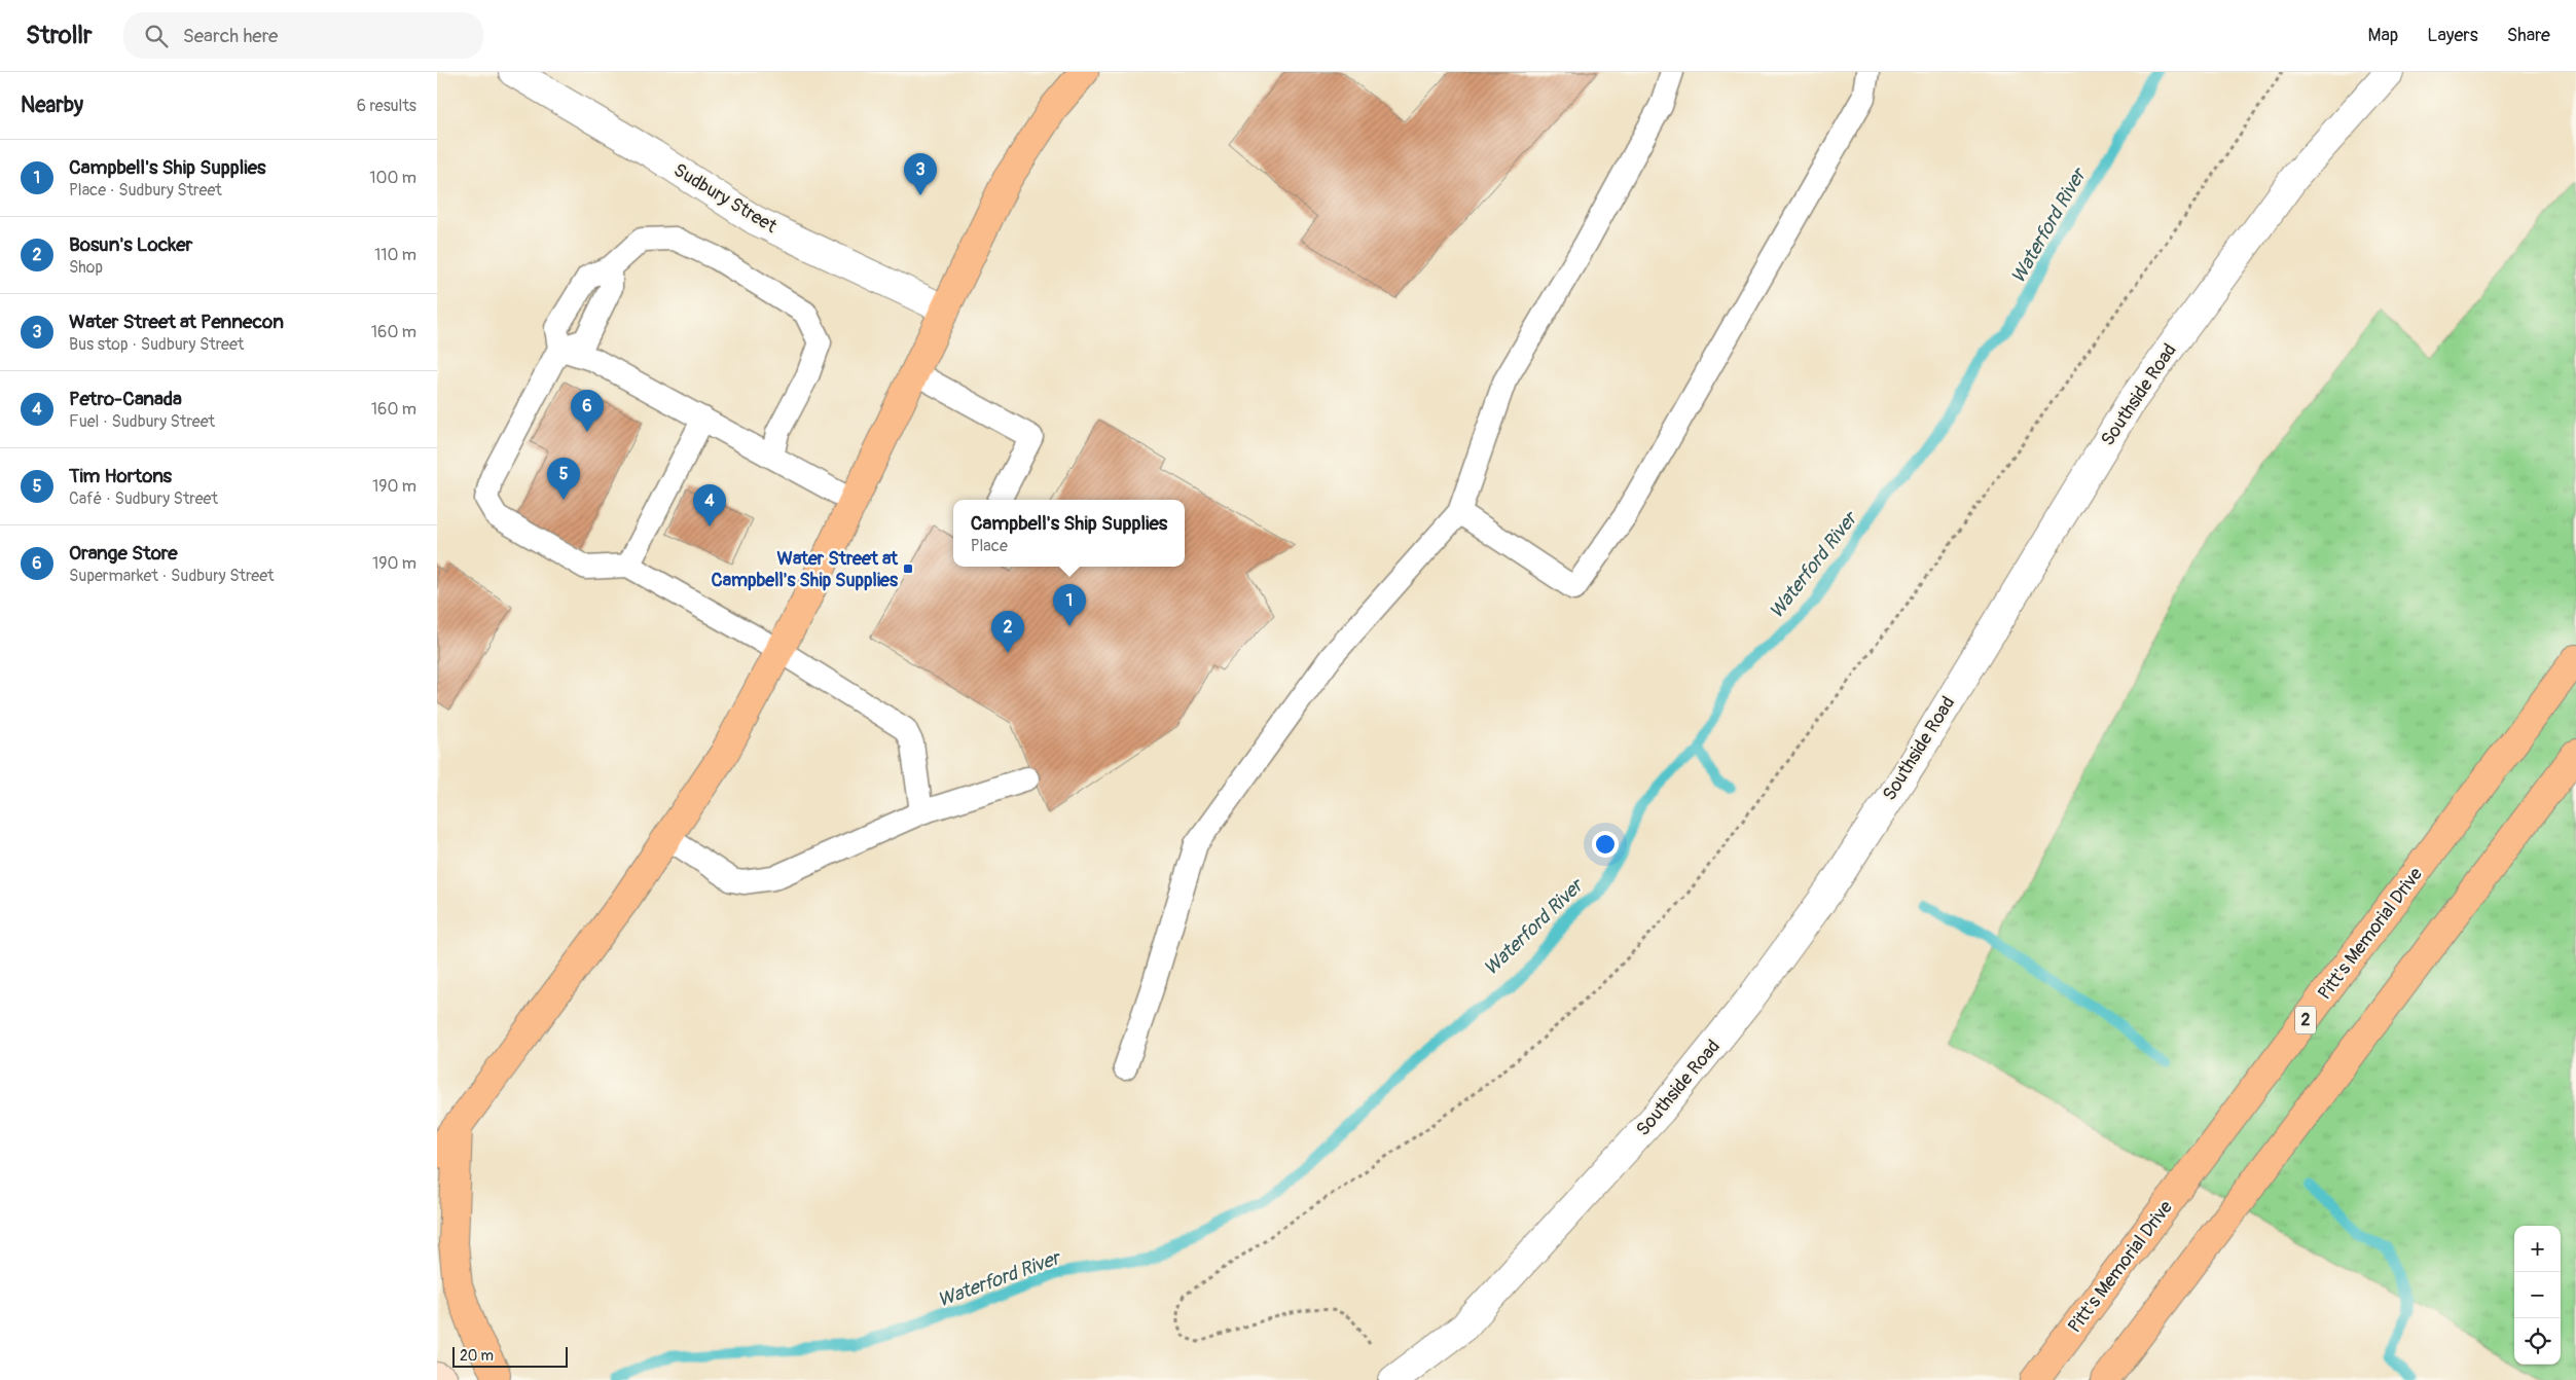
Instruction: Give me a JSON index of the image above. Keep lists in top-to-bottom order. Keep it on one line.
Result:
{"streets":{"main road":["Pitt's Memorial Drive","2"],"street":["Sudbury Street","Southside Road"]},"water":["Waterford River"],"places":{"transit":["Water Street at Campbell's Ship Supplies"]},"scale_bar":"20 m","page":{"header":"Strollr","search":"Search here","nav":["Map","Layers","Share"],"heading":["Nearby","6 results"],"list":[{"mark":"1","name":"Campbell's Ship Supplies","note":"Place · Sudbury Street","value":"100 m"},{"mark":"2","name":"Bosun's Locker","note":"Shop","value":"110 m"},{"mark":"3","name":"Water Street at Pennecon","note":"Bus stop · Sudbury Street","value":"160 m"},{"mark":"4","name":"Petro-Canada","note":"Fuel · Sudbury Street","value":"160 m"},{"mark":"5","name":"Tim Hortons","note":"Café · Sudbury Street","value":"190 m"},{"mark":"6","name":"Orange Store","note":"Supermarket · Sudbury Street","value":"190 m"}],"pins":["3","6","5","4","1","2"],"popup":["Campbell's Ship Supplies","Place"],"map_buttons":["+","−"],"scale":"20 m"}}
